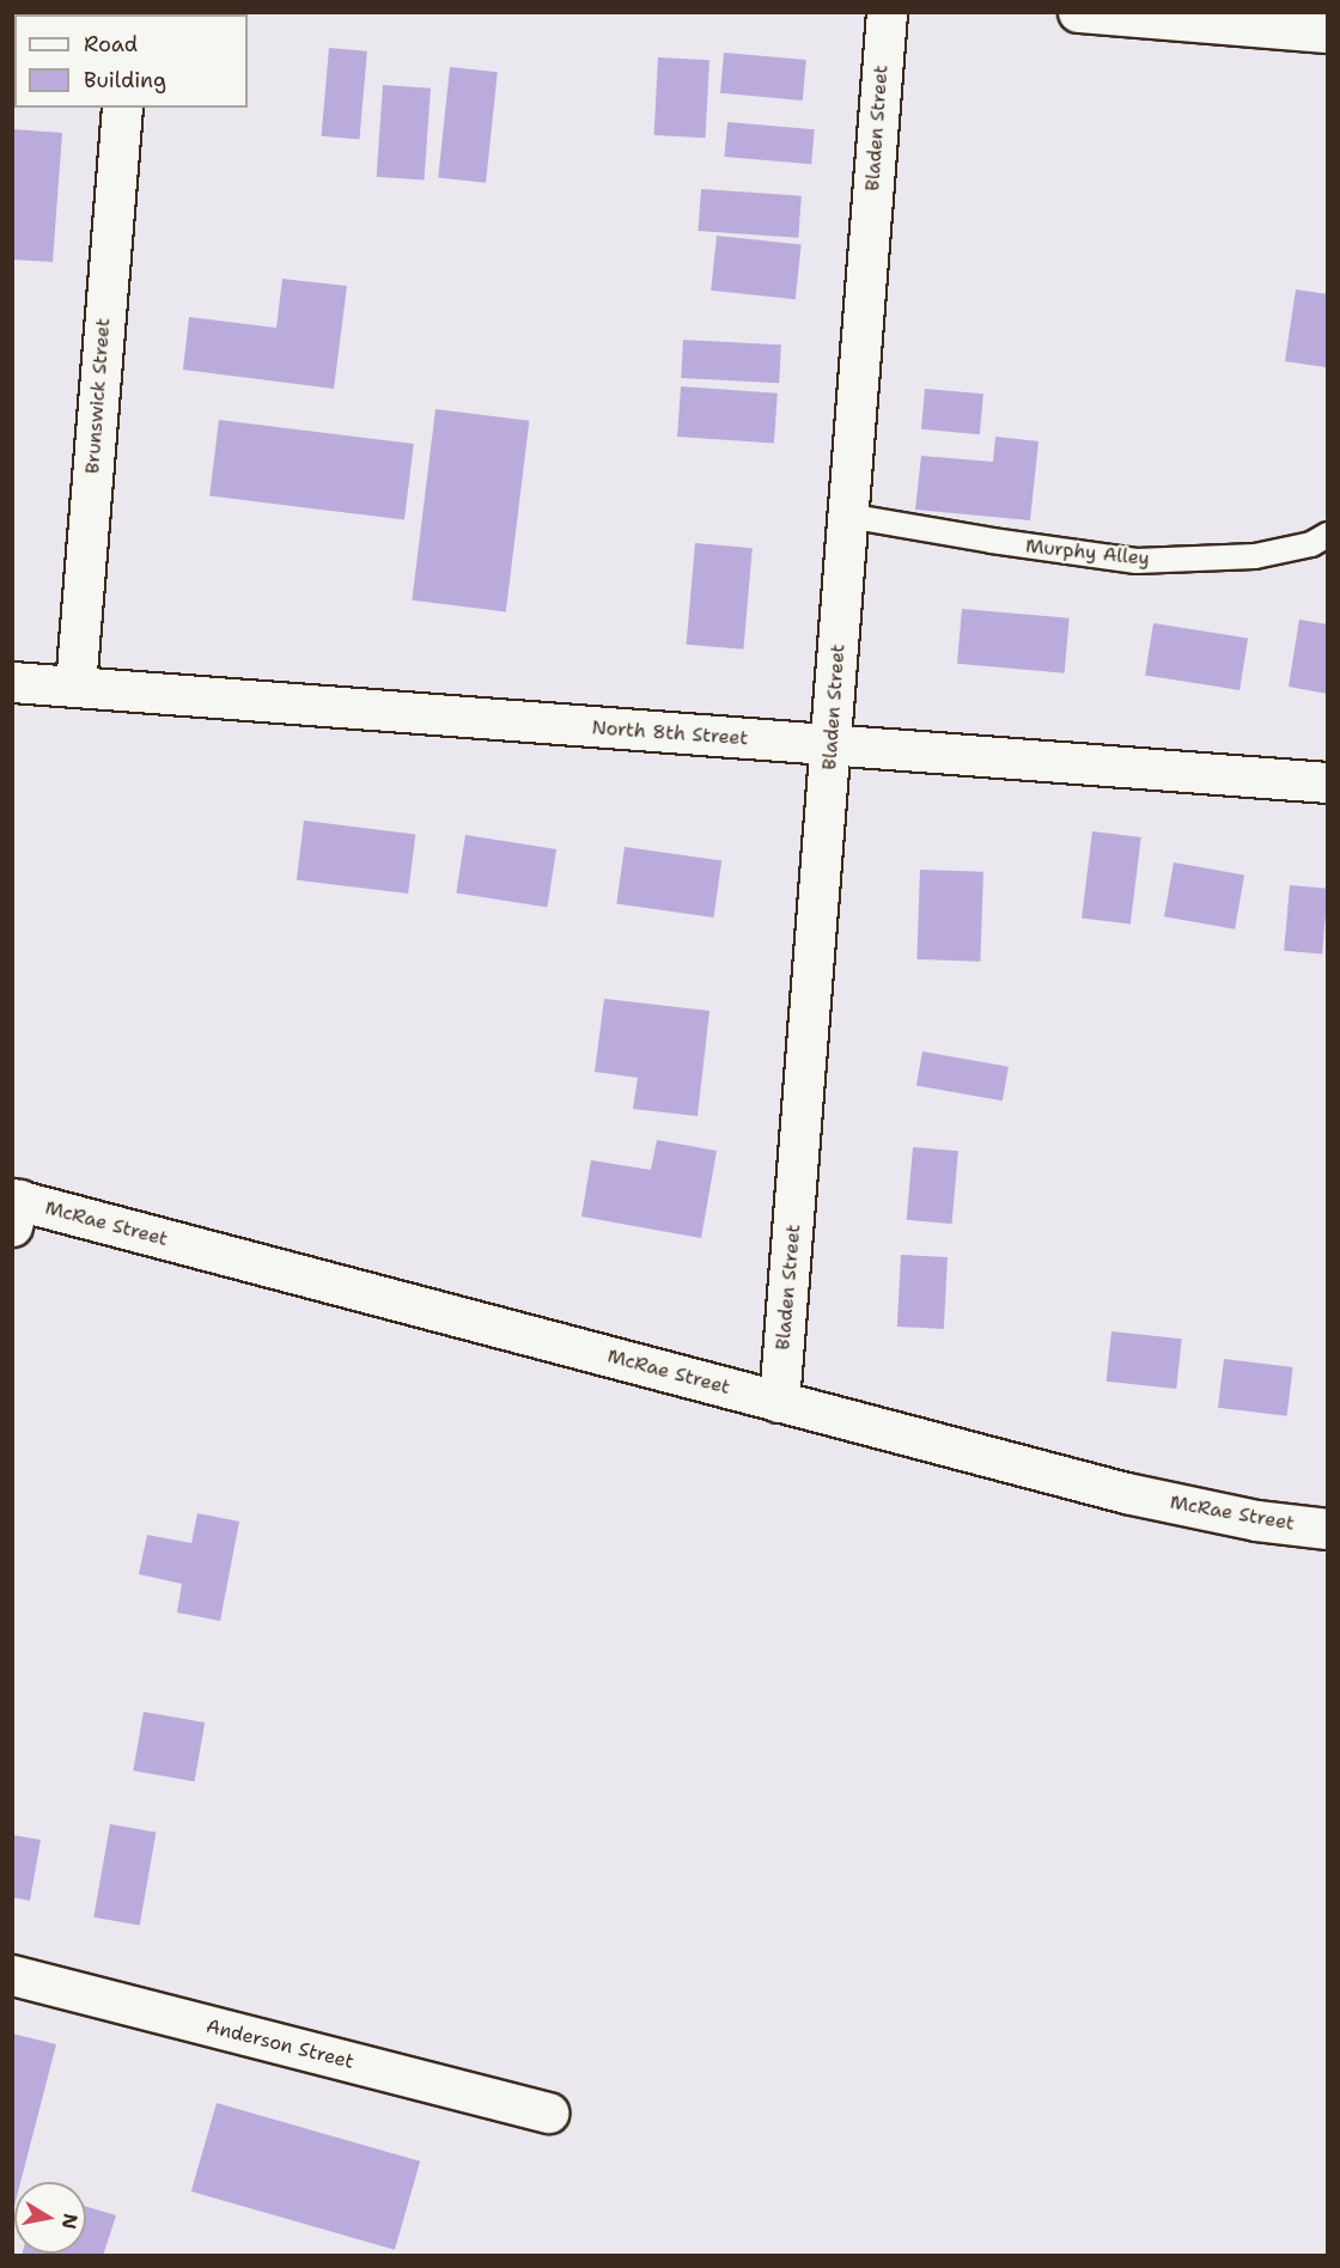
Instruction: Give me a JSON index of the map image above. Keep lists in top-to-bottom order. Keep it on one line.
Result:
{"streets":{"street":["Bladen Street","Brunswick Street","North 8th Street","McRae Street","Anderson Street"],"lane":["Murphy Alley"]},"crossings":[["Bladen Street","Murphy Alley"],["Bladen Street","North 8th Street"],["Bladen Street","McRae Street"],["Brunswick Street","North 8th Street"]],"legend":["Road","Building"],"north":"right"}
